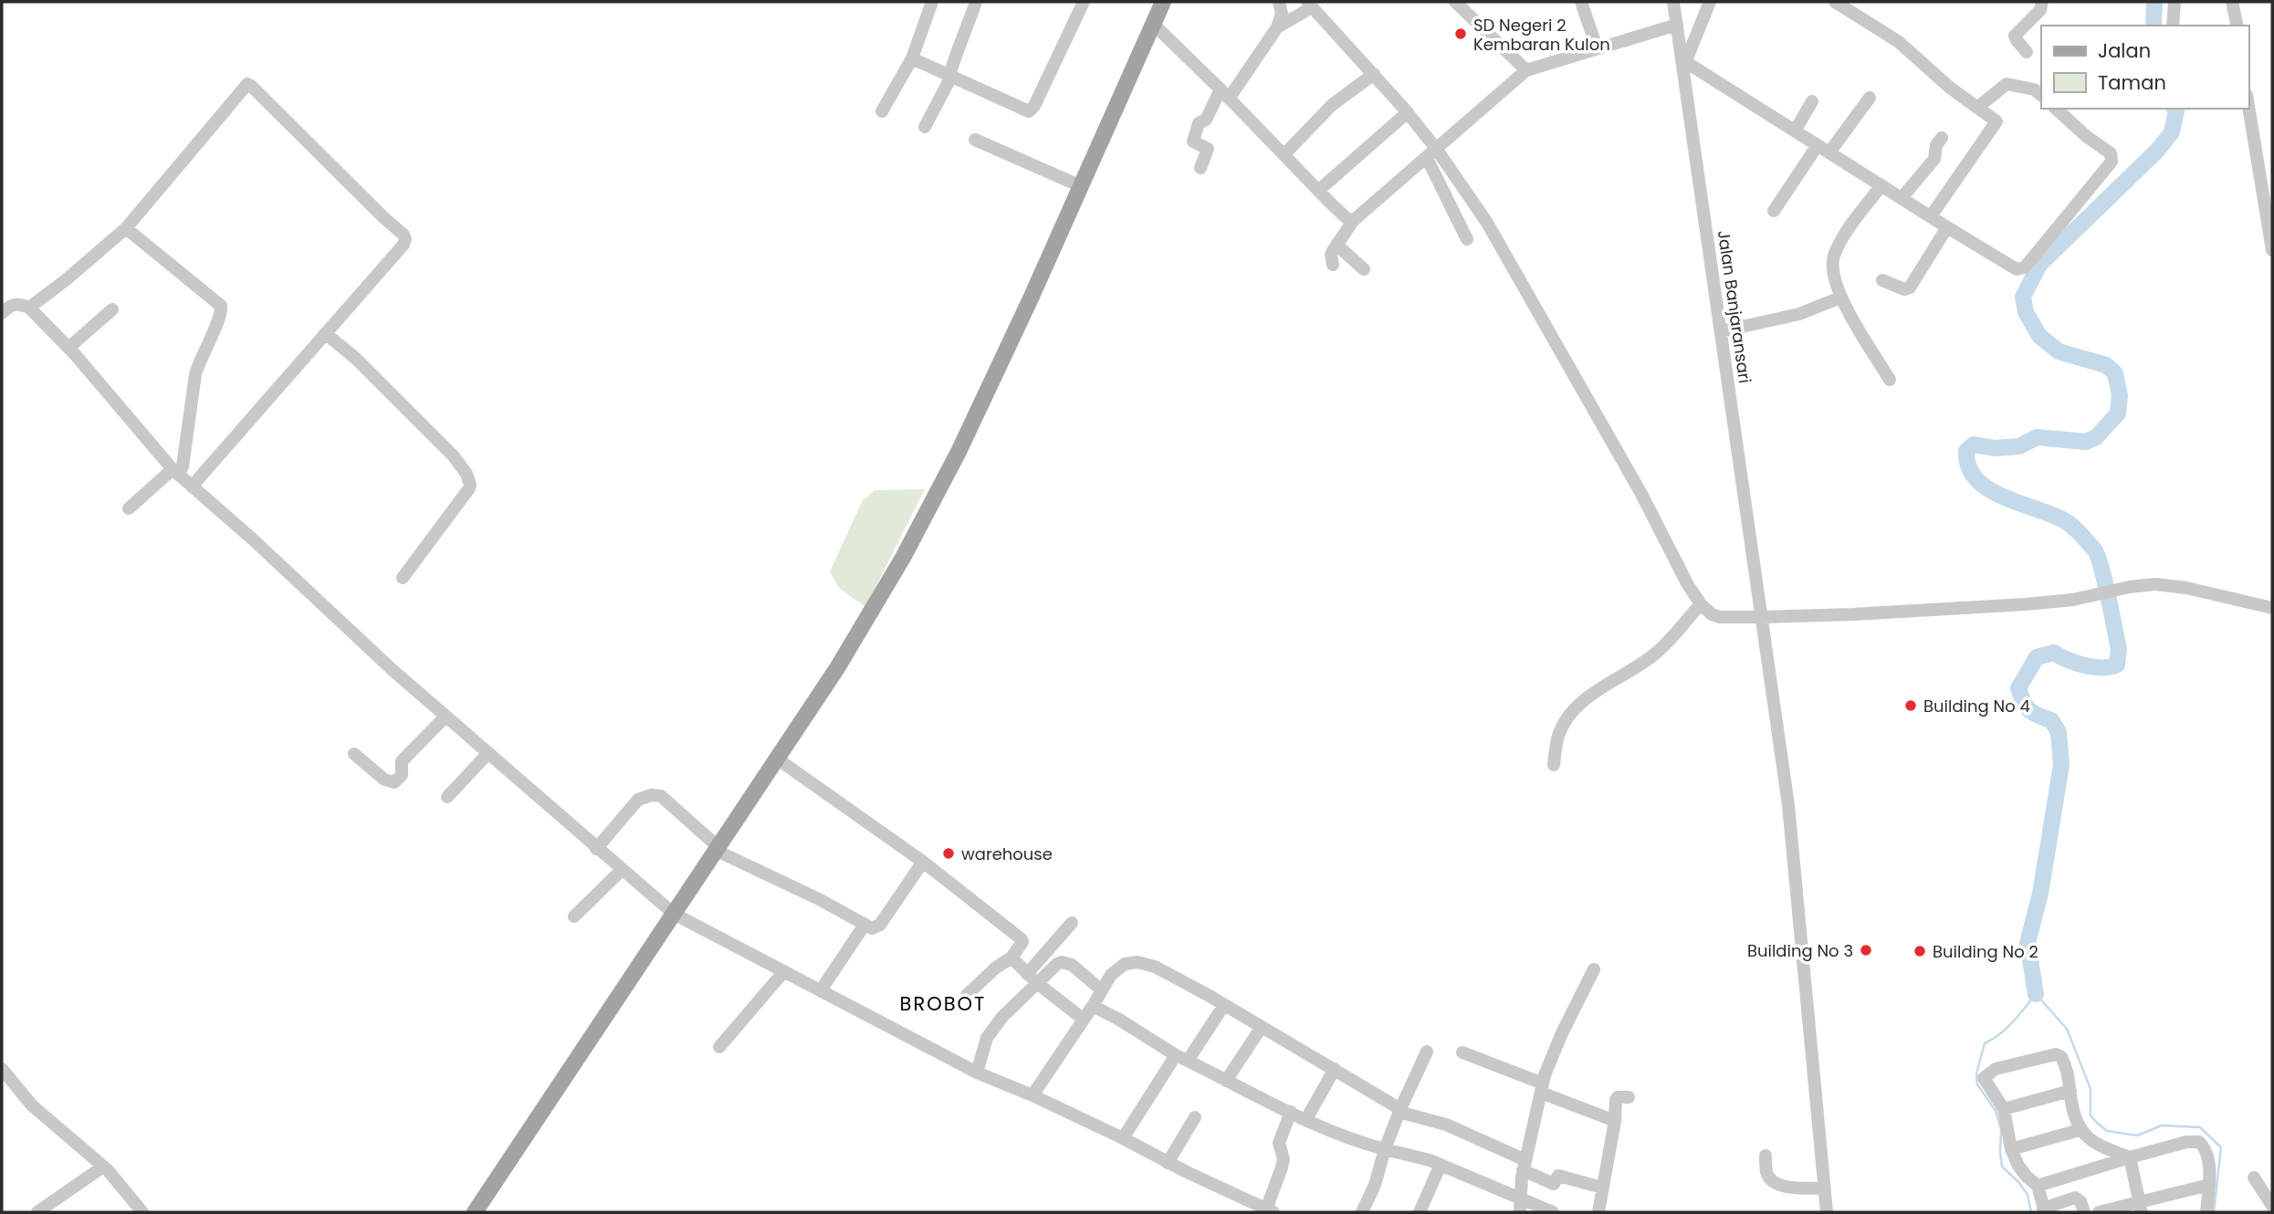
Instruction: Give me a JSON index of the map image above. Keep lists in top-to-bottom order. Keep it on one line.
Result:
{"streets":{"street":["Jalan Banjaransari"]},"districts":["BROBOT"],"places":["SD Negeri 2 Kembaran Kulon","Building No 4","warehouse","Building No 3","Building No 2"],"legend":["Jalan","Taman"]}
